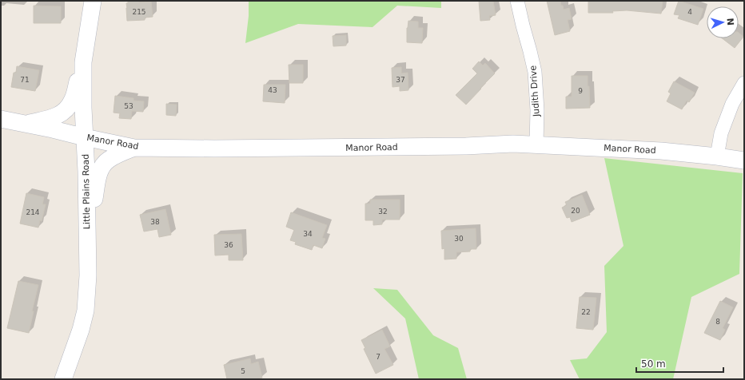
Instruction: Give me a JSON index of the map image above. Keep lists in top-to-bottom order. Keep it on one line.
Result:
{"streets":{"street":["Judith Drive","Manor Road","Little Plains Road"]},"crossings":[["Judith Drive","Manor Road"],["Manor Road","Little Plains Road"]],"house_numbers":["215","4","71","37","43","9","53","20","32","214","38","34","30","36","22","8","7","5"],"scale_bar":"50 m","north":"right"}
